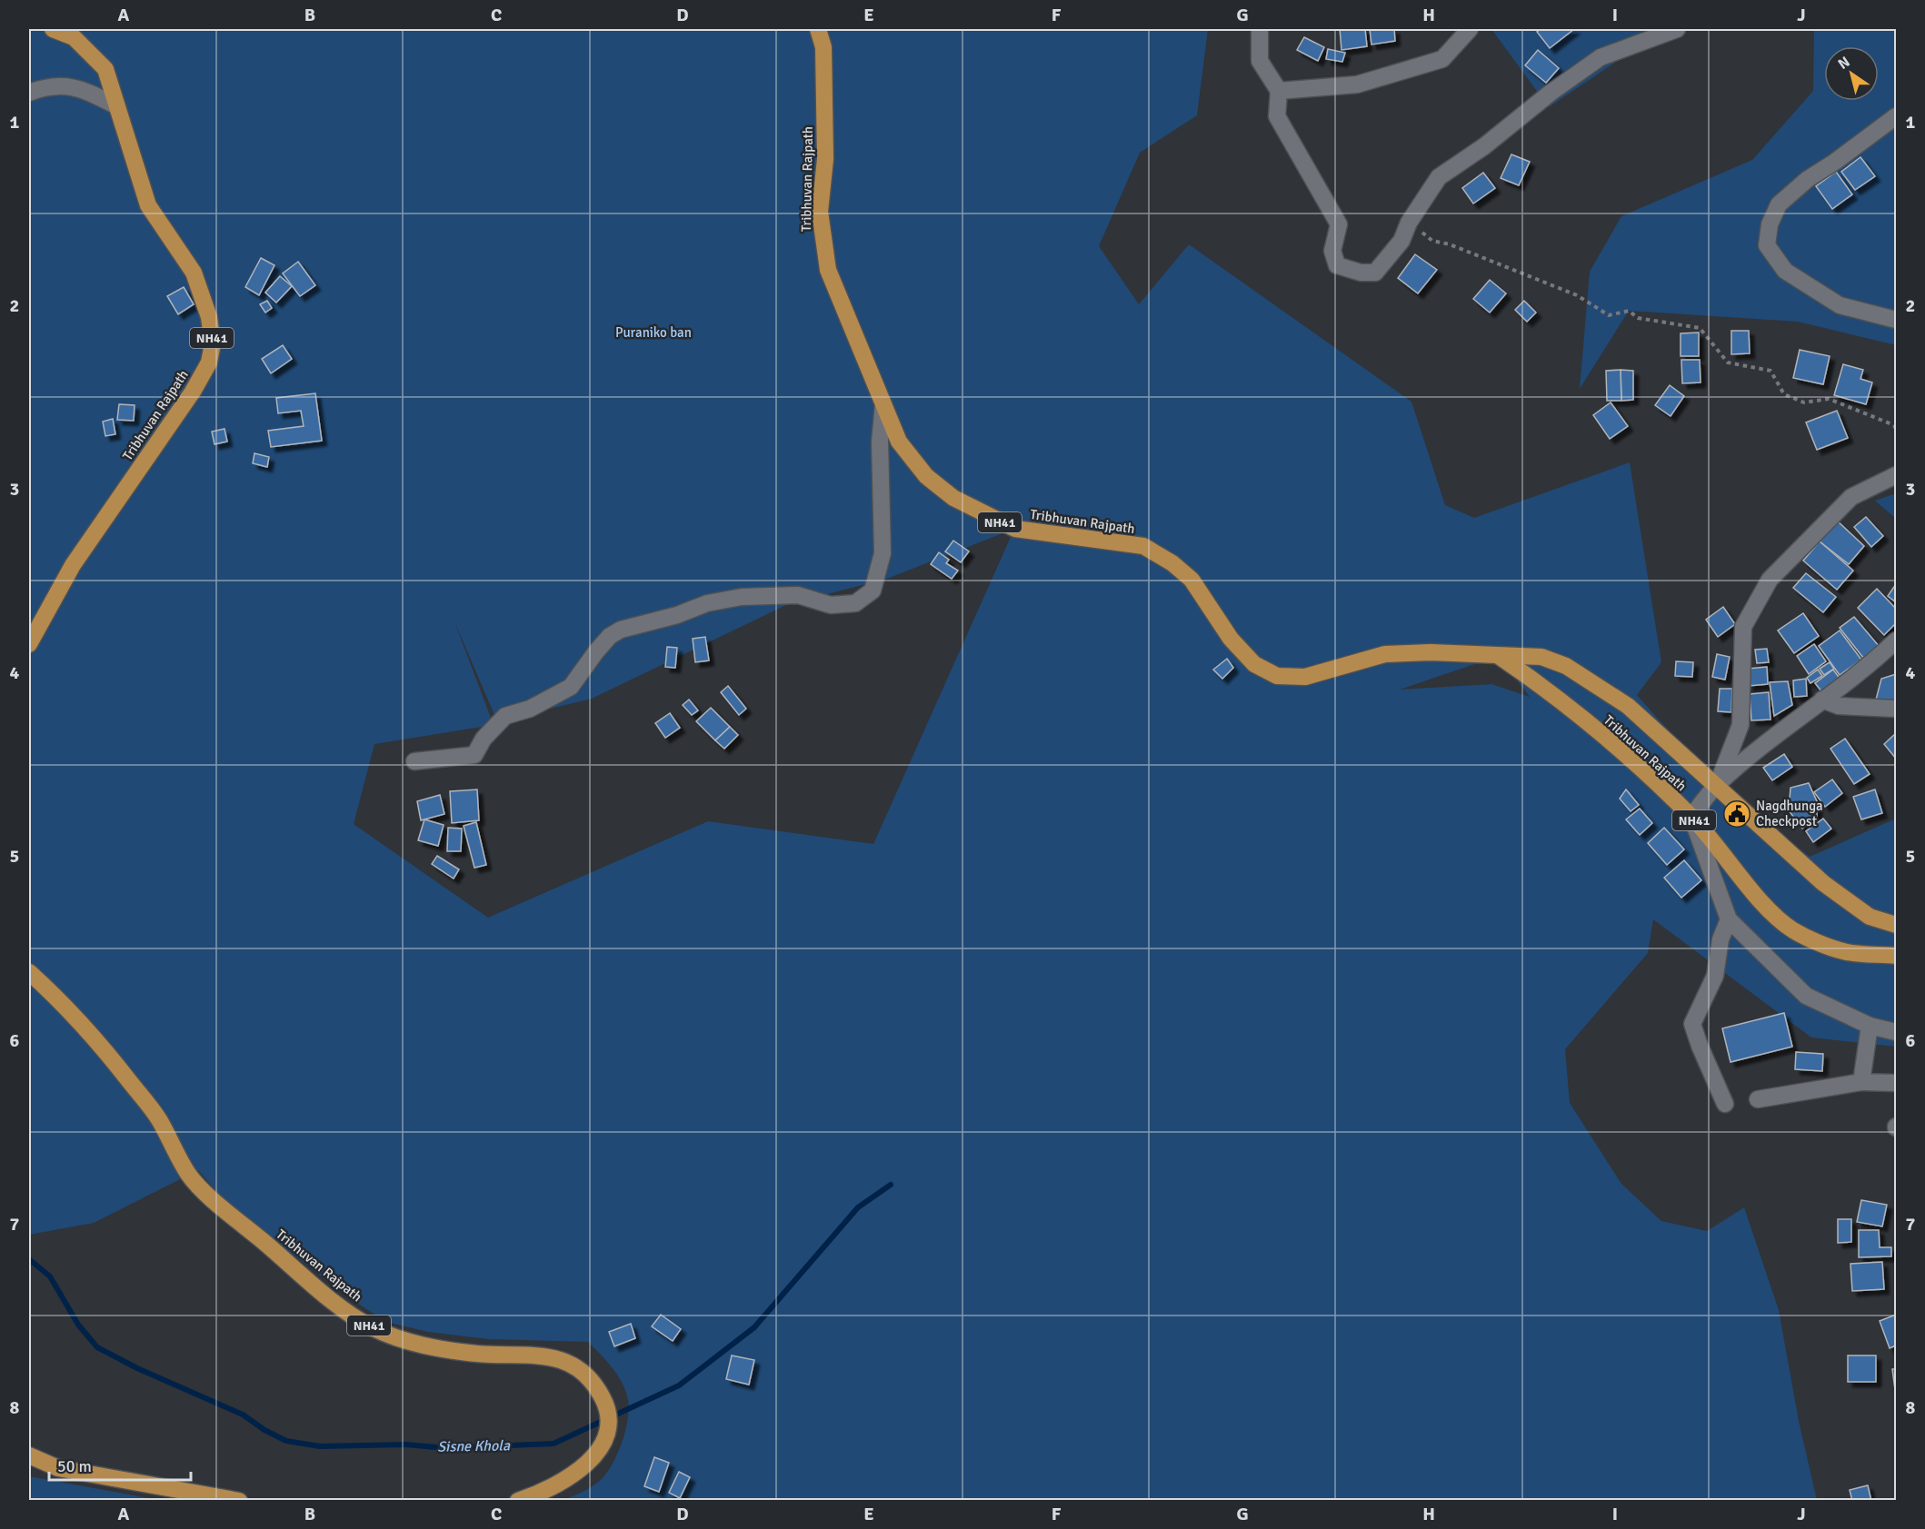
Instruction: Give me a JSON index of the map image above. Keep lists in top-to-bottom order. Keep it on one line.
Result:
{"streets":{"highway":["Tribhuvan Rajpath","NH41"]},"water":["Sisne Khola"],"parks":["Puraniko ban"],"places":{"public building":["Nagdhunga Checkpost"]},"scale_bar":"50 m","north":"top left","grid":{"columns":["A","B","C","D","E","F","G","H","I","J"],"rows":["1","2","3","4","5","6","7","8"]}}
